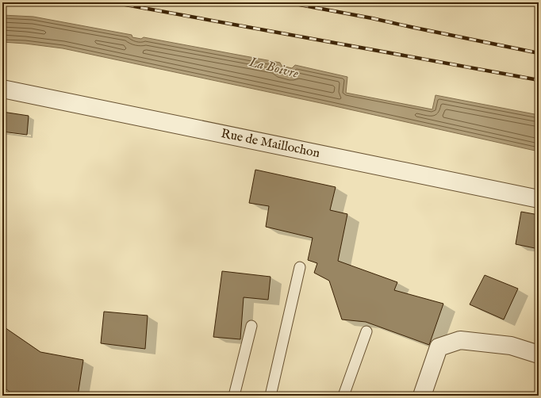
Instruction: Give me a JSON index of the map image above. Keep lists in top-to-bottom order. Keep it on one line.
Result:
{"streets":{"street":["Rue de Maillochon"]},"water":["La Boivre"]}
